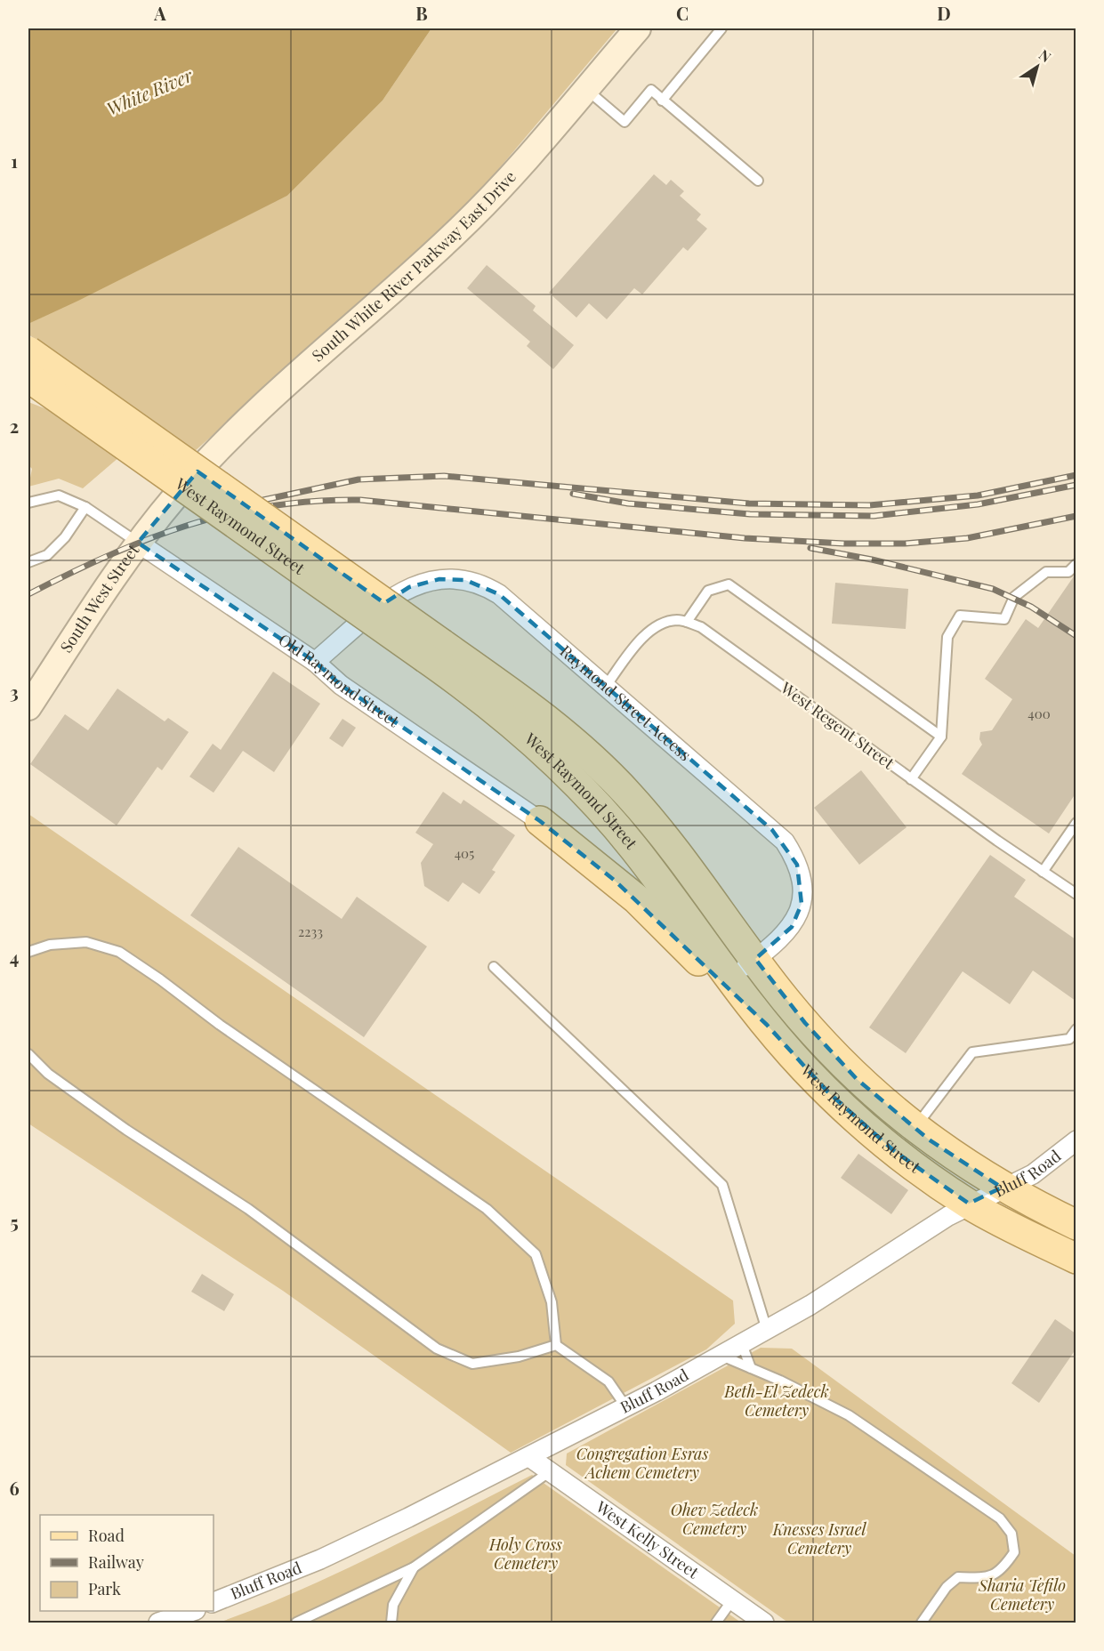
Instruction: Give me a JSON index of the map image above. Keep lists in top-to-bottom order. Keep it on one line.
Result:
{"streets":{"main road":["South White River Parkway East Drive","West Raymond Street","South West Street"],"street":["Old Raymond Street","Raymond Street Access","Bluff Road","West Kelly Street"],"lane":["West Regent Street"]},"crossings":[["South White River Parkway East Drive","South West Street"],["West Raymond Street","Raymond Street Access"],["West Raymond Street","Bluff Road"],["South West Street","Old Raymond Street"],["Old Raymond Street","Raymond Street Access"],["Bluff Road","West Kelly Street"]],"water":["White River"],"parks":["Beth-El Zedeck Cemetery","Congregation Esras Achem Cemetery","Ohev Zedeck Cemetery","Knesses Israel Cemetery","Holy Cross Cemetery","Sharia Tefilo Cemetery"],"house_numbers":["400","405","2233"],"legend":["Road","Railway","Park"],"north":"top right","grid":{"columns":["A","B","C","D"],"rows":["1","2","3","4","5","6"]}}
